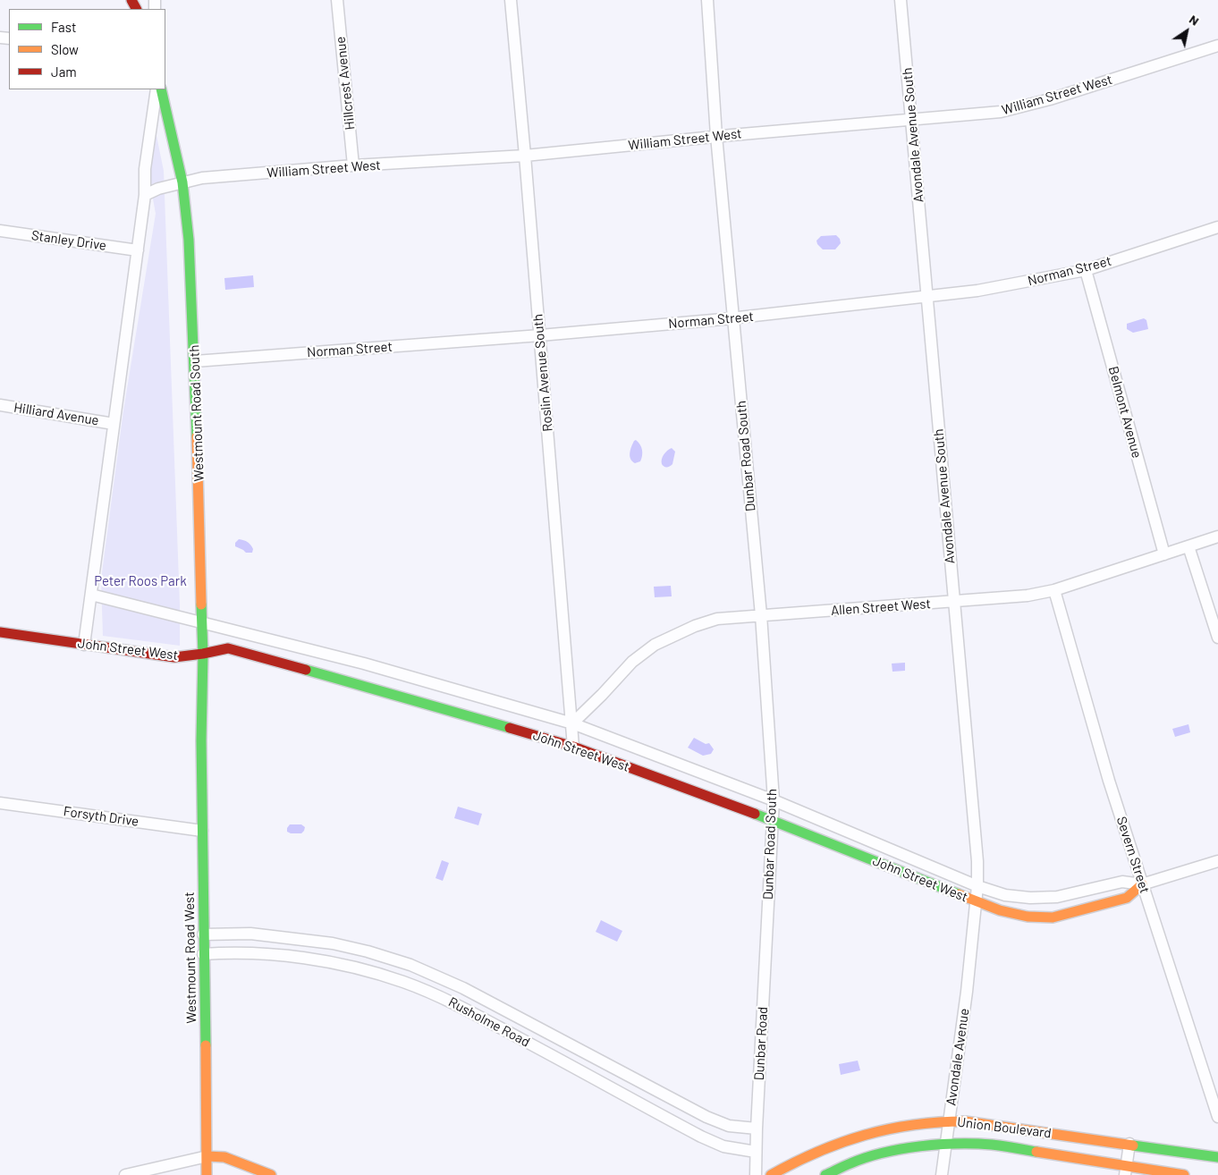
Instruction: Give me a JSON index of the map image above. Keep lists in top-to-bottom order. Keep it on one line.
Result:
{"streets":{"street":["Hillcrest Avenue","William Street West","Avondale Avenue South","Stanley Drive","Norman Street","Roslin Avenue South","Belmont Avenue","Westmount Road South","Hilliard Avenue","Dunbar Road South","Allen Street West","John Street West","Forsyth Drive","Severn Street","Westmount Road West","Rusholme Road","Dunbar Road","Avondale Avenue","Union Boulevard"]},"crossings":[["Hillcrest Avenue","William Street West"],["William Street West","Avondale Avenue South"],["William Street West","Roslin Avenue South"],["William Street West","Westmount Road South"],["William Street West","Dunbar Road South"],["Avondale Avenue South","Norman Street"],["Avondale Avenue South","Allen Street West"],["Avondale Avenue South","John Street West"],["Avondale Avenue South","Avondale Avenue"],["Norman Street","Roslin Avenue South"],["Norman Street","Belmont Avenue"],["Norman Street","Westmount Road South"],["Norman Street","Dunbar Road South"],["Roslin Avenue South","Allen Street West"],["Roslin Avenue South","John Street West"],["Belmont Avenue","Allen Street West"],["Westmount Road South","John Street West"],["Westmount Road South","Westmount Road West"],["Dunbar Road South","Allen Street West"],["Dunbar Road South","John Street West"],["Dunbar Road South","Dunbar Road"],["Allen Street West","John Street West"],["Allen Street West","Severn Street"],["John Street West","Severn Street"],["Forsyth Drive","Westmount Road West"],["Westmount Road West","Rusholme Road"],["Rusholme Road","Dunbar Road"],["Avondale Avenue","Union Boulevard"]],"parks":["Peter Roos Park"],"legend":["Fast","Slow","Jam"],"north":"top right"}
